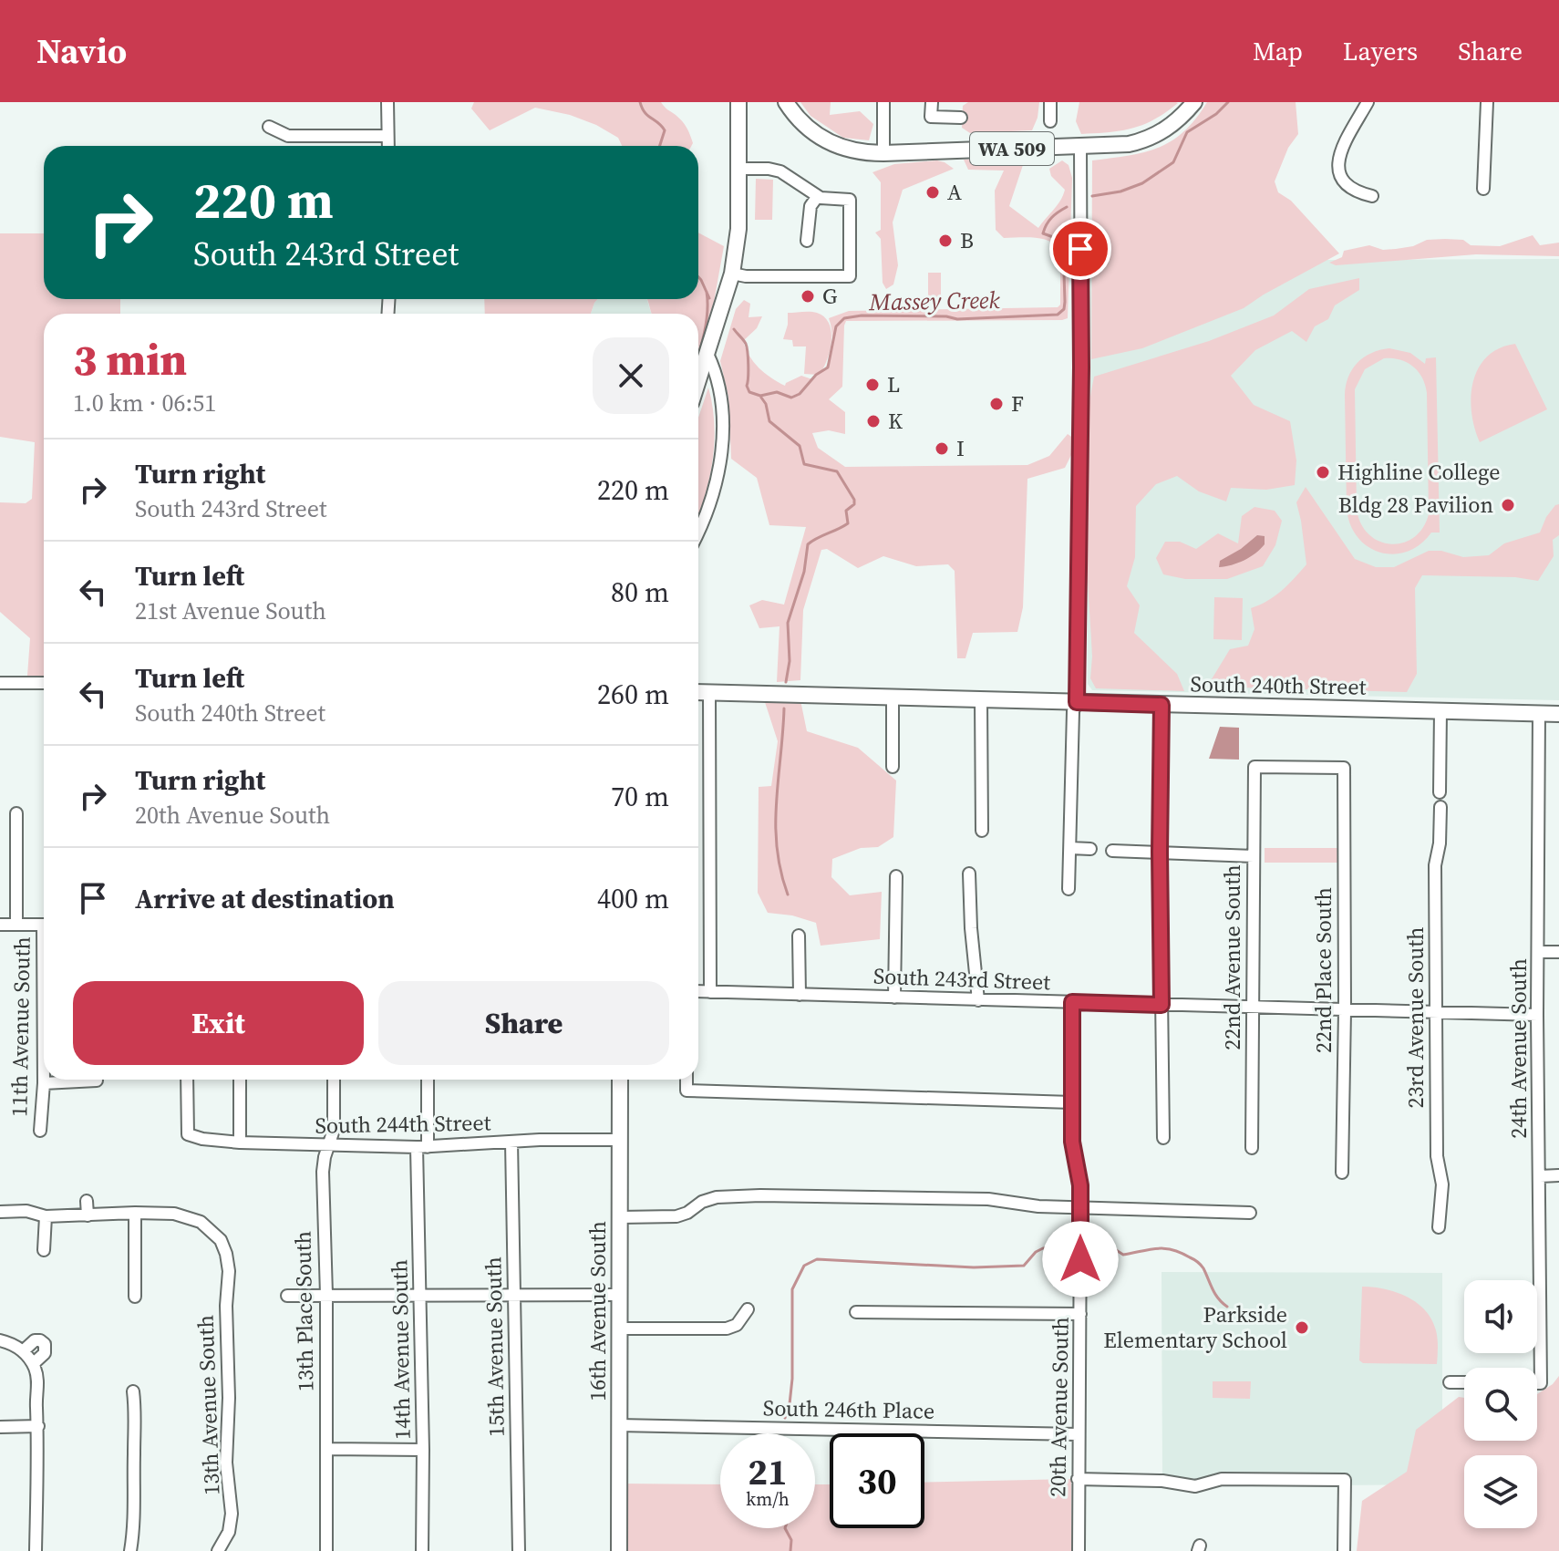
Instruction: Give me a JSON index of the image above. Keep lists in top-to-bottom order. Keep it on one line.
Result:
{"streets":{"main road":["WA 509","South 240th Street","16th Avenue South"],"street":["22nd Avenue South","22nd Place South","South 243rd Street","23rd Avenue South","11th Avenue South","24th Avenue South","South 244th Street","13th Place South","15th Avenue South","14th Avenue South","13th Avenue South","20th Avenue South","South 246th Place"]},"crossings":[["South 240th Street","24th Avenue South"],["22nd Avenue South","22nd Place South"],["22nd Avenue South","South 243rd Street"],["22nd Place South","South 243rd Street"],["South 243rd Street","23rd Avenue South"],["South 243rd Street","24th Avenue South"],["South 243rd Street","20th Avenue South"],["South 244th Street","13th Place South"],["South 244th Street","16th Avenue South"],["South 244th Street","15th Avenue South"],["South 244th Street","14th Avenue South"],["16th Avenue South","South 246th Place"],["20th Avenue South","South 246th Place"]],"water":["Massey Creek"],"places":["A","B","G","L","F","K","I","Highline College","Bldg 28 Pavilion","Parkside Elementary School"],"page":{"header":"Navio","nav":["Map","Layers","Share"],"turn":["220 m","South 243rd Street"],"heading":["3 min","1.0 km · 06:51"],"list":[{"name":"Turn right","note":"South 243rd Street","value":"220 m"},{"name":"Turn left","note":"21st Avenue South","value":"80 m"},{"name":"Turn left","note":"South 240th Street","value":"260 m"},{"name":"Turn right","note":"20th Avenue South","value":"70 m"},{"name":"Arrive at destination","value":"400 m"}],"buttons":["Exit","Share"],"speed":"21 km/h","limit":"30"}}
